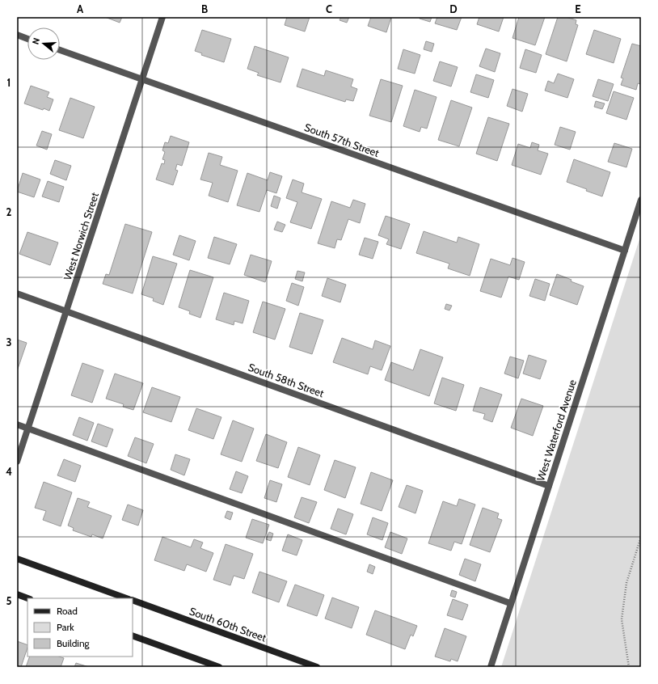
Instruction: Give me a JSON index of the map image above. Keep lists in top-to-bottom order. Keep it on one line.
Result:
{"streets":{"main road":["South 60th Street"],"street":["South 57th Street","West Norwich Street","South 58th Street","West Waterford Avenue"]},"crossings":[["South 57th Street","West Norwich Street"],["South 57th Street","West Waterford Avenue"],["West Norwich Street","South 58th Street"],["South 58th Street","West Waterford Avenue"]],"legend":["Road","Park","Building"],"north":"left","grid":{"columns":["A","B","C","D","E"],"rows":["1","2","3","4","5"]}}
